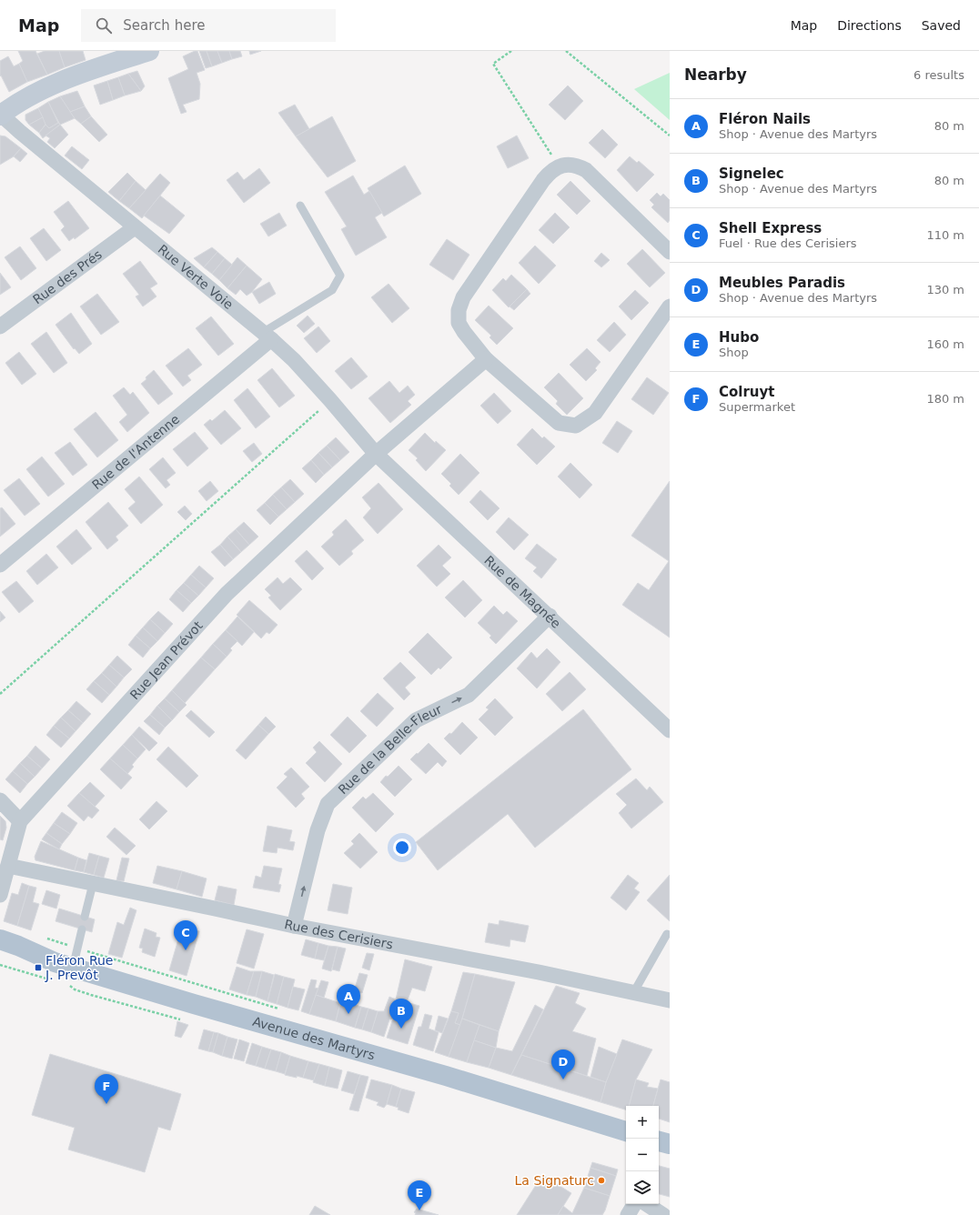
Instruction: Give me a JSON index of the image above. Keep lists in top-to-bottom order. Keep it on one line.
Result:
{"streets":{"main road":["Avenue des Martyrs"],"street":["Rue Verte Voie","Rue des Prés","Rue de l'Antenne","Rue de Magnée","Rue Jean Prévot","Rue de la Belle-Fleur","Rue des Cerisiers"]},"crossings":[["Rue Verte Voie","Rue des Prés"],["Rue Verte Voie","Rue de l'Antenne"],["Rue Verte Voie","Rue de Magnée"],["Rue Verte Voie","Rue Jean Prévot"],["Rue de Magnée","Rue Jean Prévot"],["Rue de Magnée","Rue de la Belle-Fleur"],["Rue Jean Prévot","Rue des Cerisiers"],["Rue de la Belle-Fleur","Rue des Cerisiers"]],"one_way":["Rue de la Belle-Fleur"],"places":{"transit":["Fléron Rue J. Prevôt"],"other":["La Signaturc"]},"page":{"header":"Map","search":"Search here","nav":["Map","Directions","Saved"],"heading":["Nearby","6 results"],"list":[{"mark":"A","name":"Fléron Nails","note":"Shop · Avenue des Martyrs","value":"80 m"},{"mark":"B","name":"Signelec","note":"Shop · Avenue des Martyrs","value":"80 m"},{"mark":"C","name":"Shell Express","note":"Fuel · Rue des Cerisiers","value":"110 m"},{"mark":"D","name":"Meubles Paradis","note":"Shop · Avenue des Martyrs","value":"130 m"},{"mark":"E","name":"Hubo","note":"Shop","value":"160 m"},{"mark":"F","name":"Colruyt","note":"Supermarket","value":"180 m"}],"pins":["C","A","B","D","F","E"],"map_buttons":["+","−"]}}
